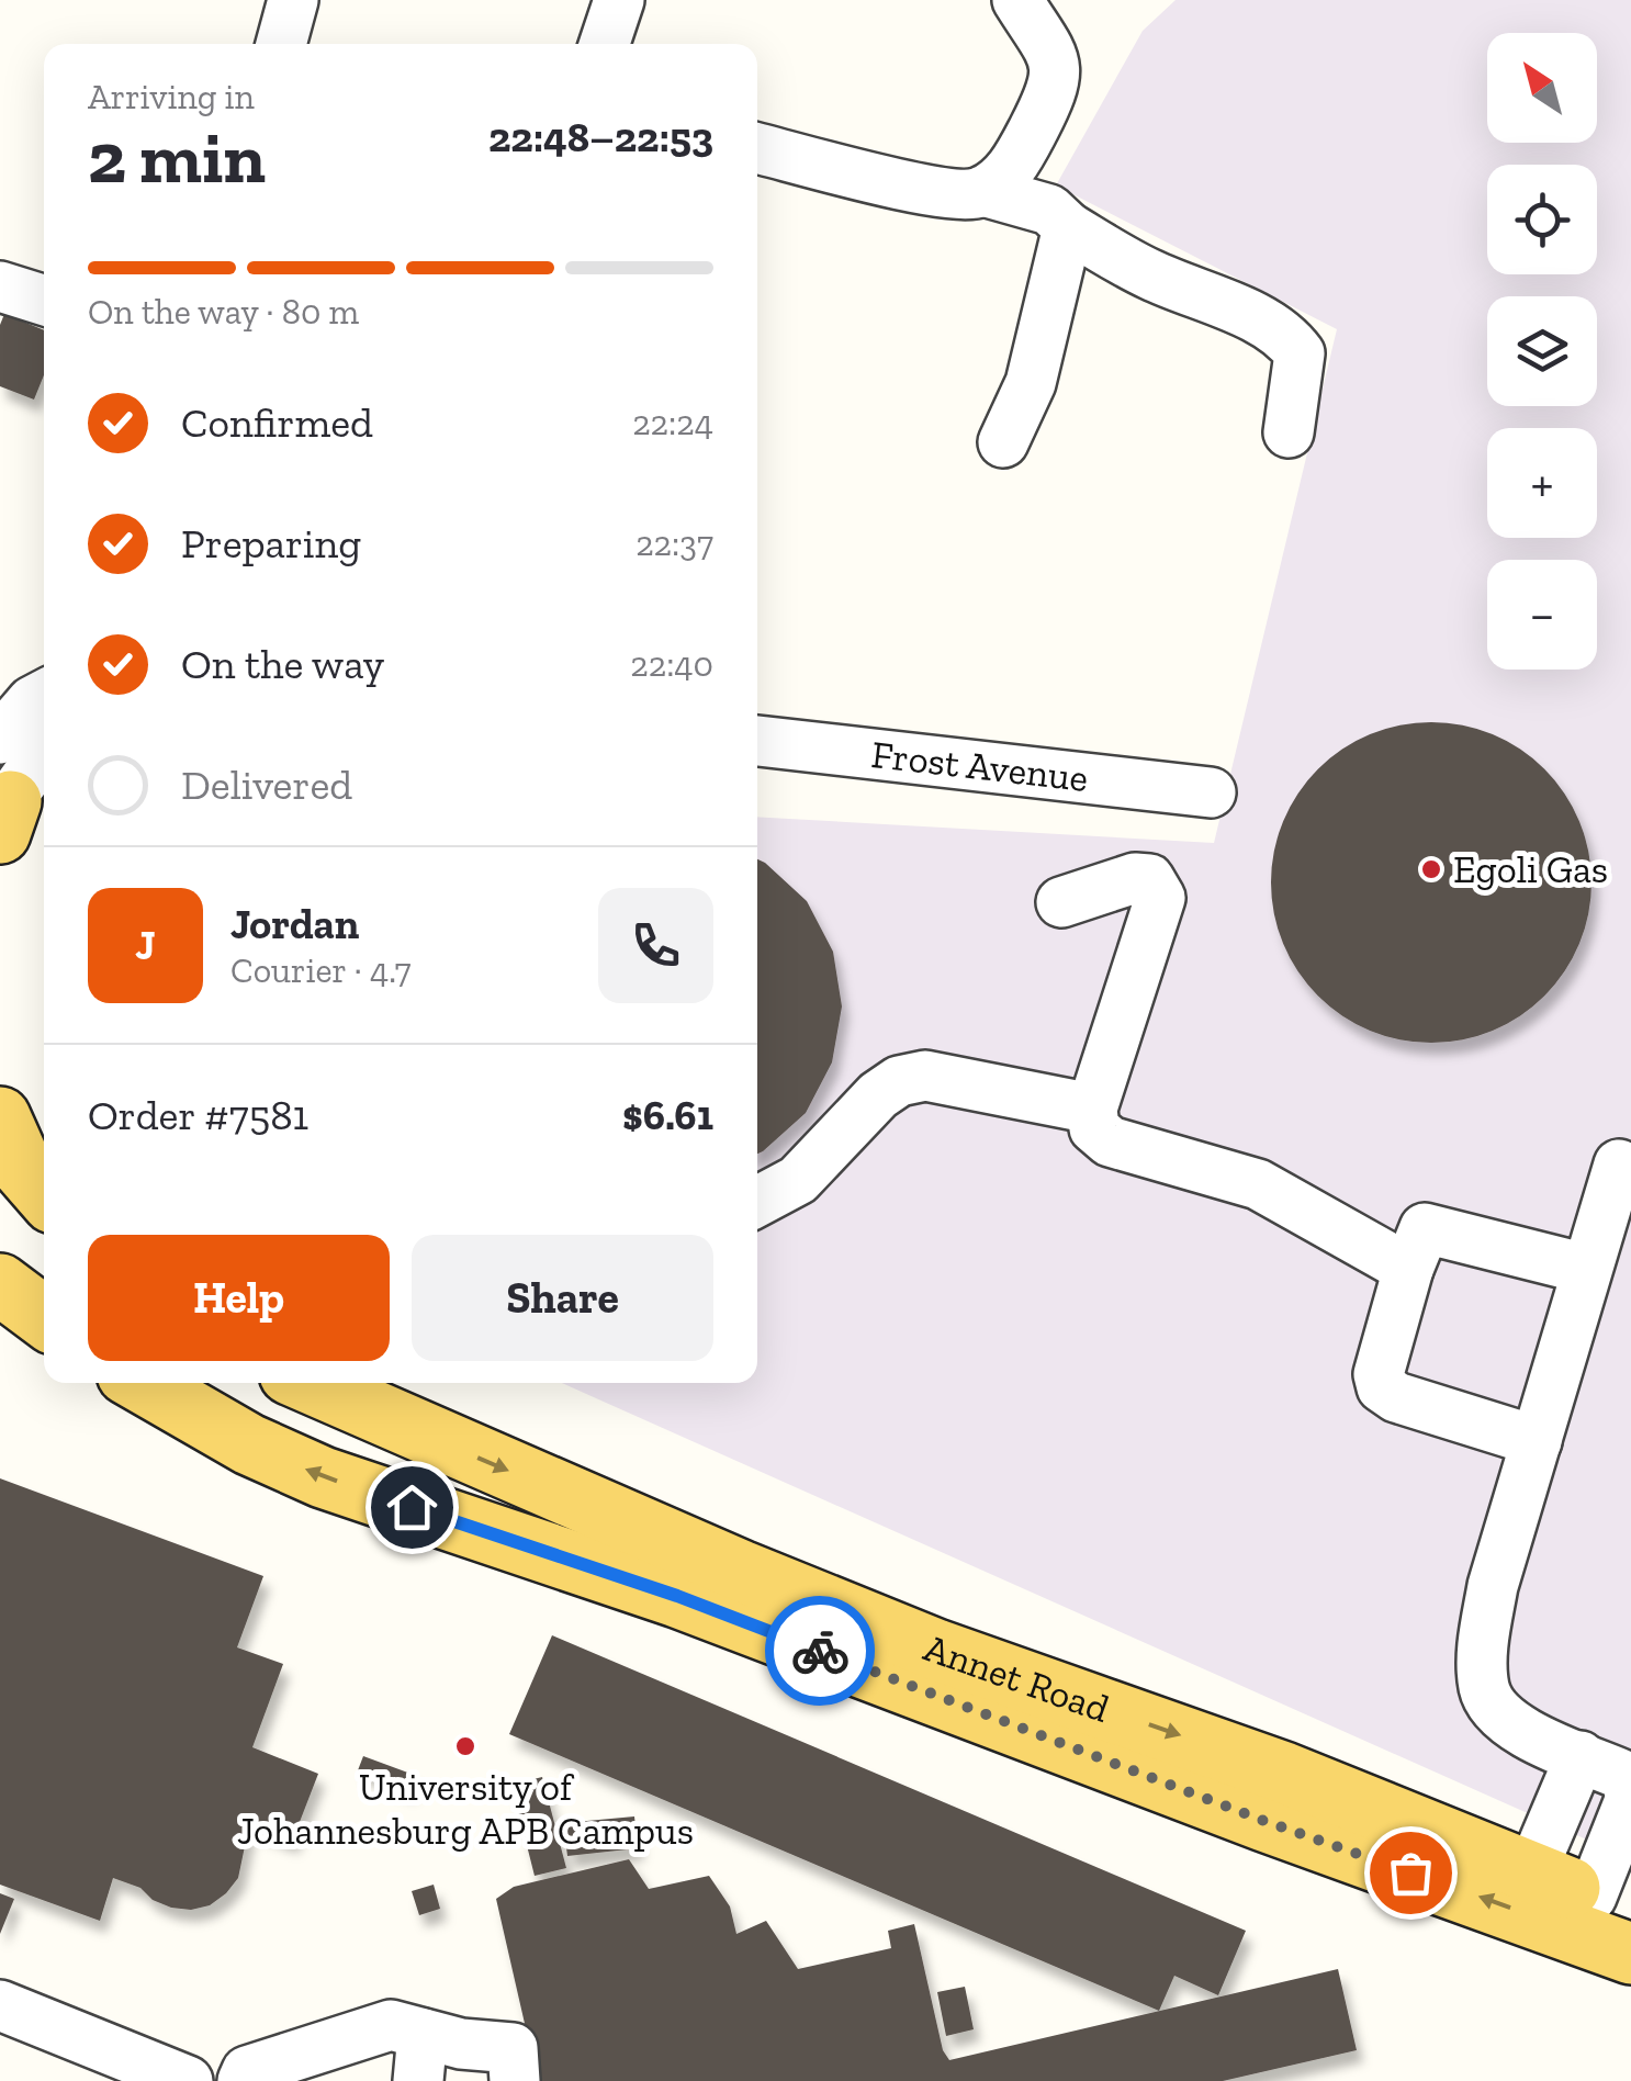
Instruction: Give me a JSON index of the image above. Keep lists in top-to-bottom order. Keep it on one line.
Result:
{"streets":{"main road":["Annet Road"],"street":["Frost Avenue"]},"places":["Egoli Gas","University of Johannesburg APB Campus"],"north":"top left","page":{"map_buttons":["+","−"],"heading":["2 min","Arriving in","22:48–22:53"],"panel":["Jordan","Courier · 4.7","Order #7581","$6.61"],"bar":"On the way · 80 m","list":[["Confirmed","22:24"],["Preparing","22:37"],["On the way","22:40"],"Delivered"],"round":"J","buttons":["Help","Share"]}}
